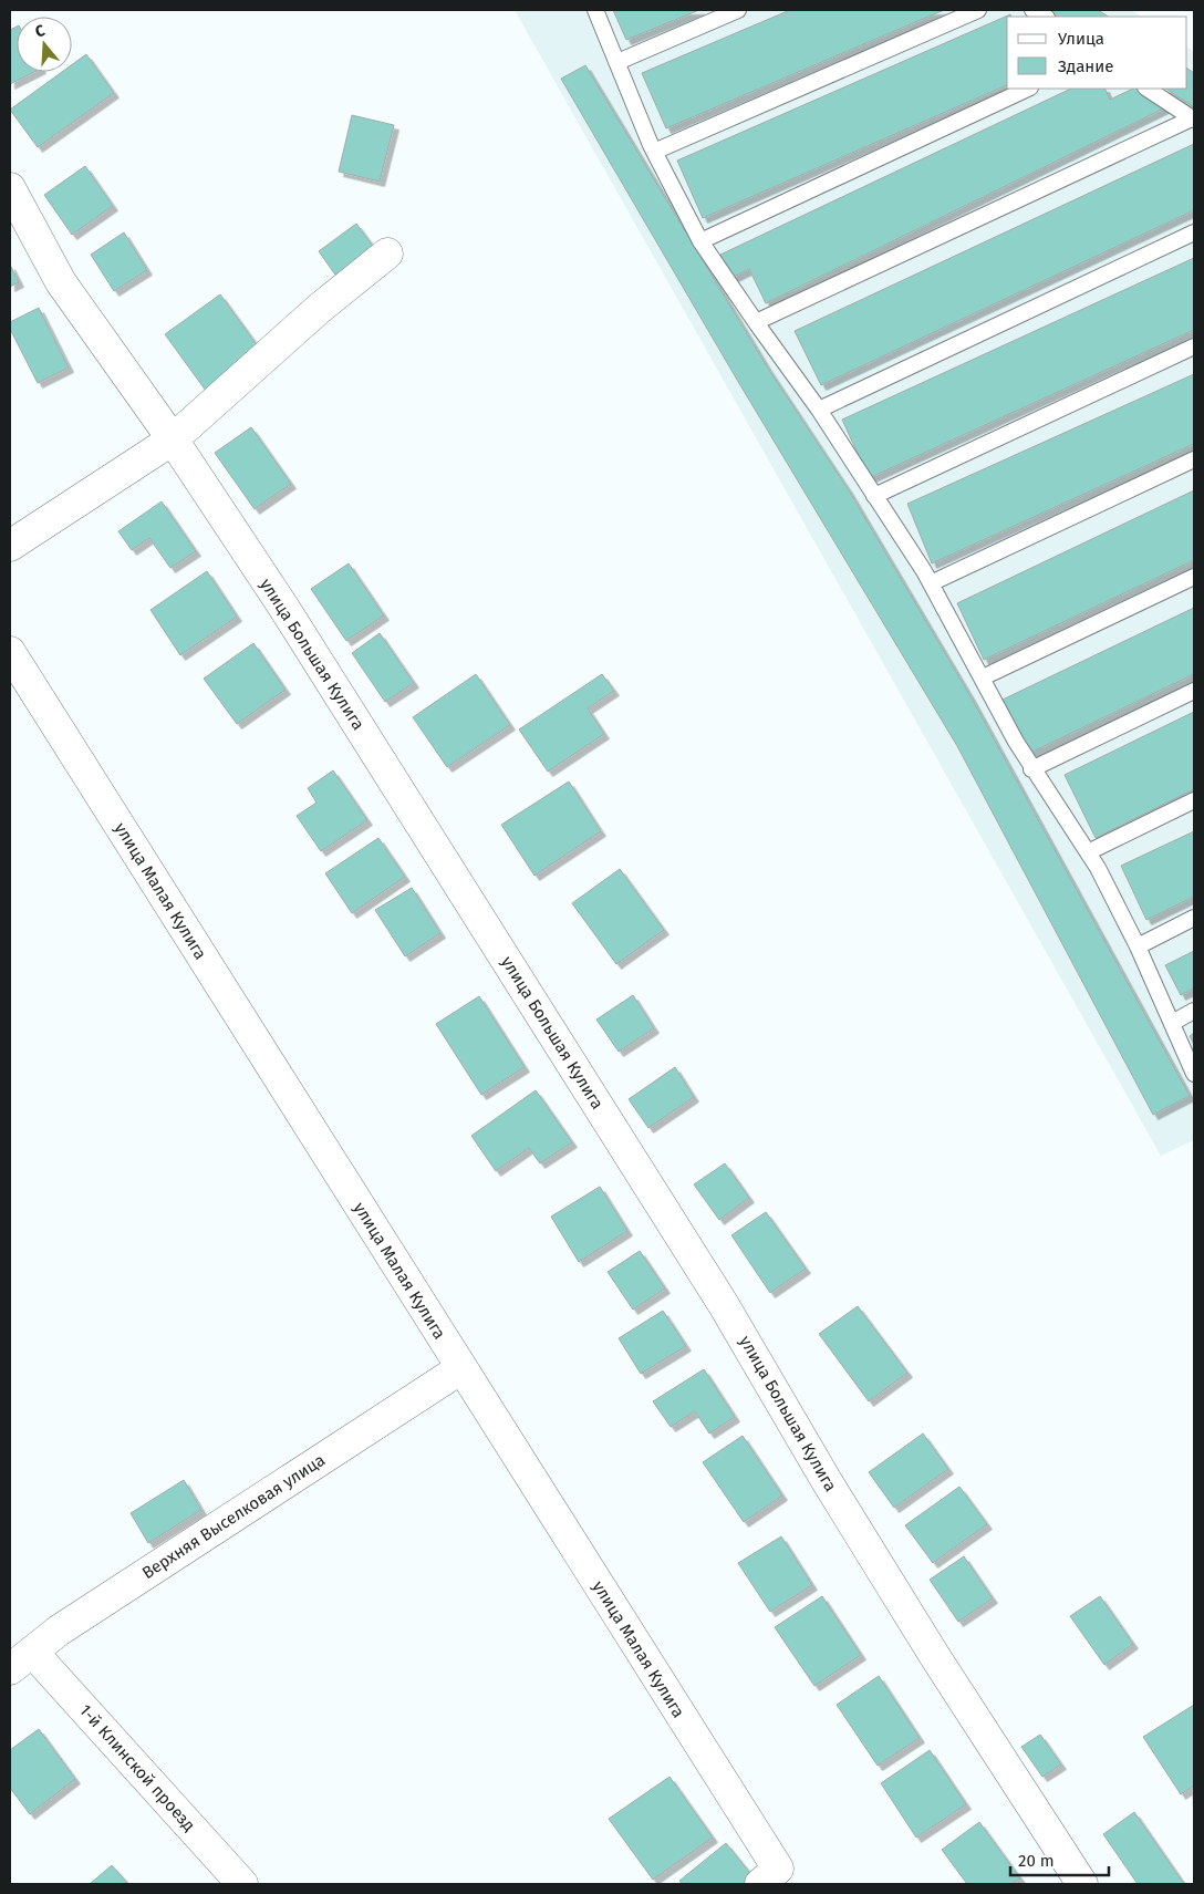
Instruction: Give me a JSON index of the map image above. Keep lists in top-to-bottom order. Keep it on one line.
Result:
{"streets":{"street":["улица Большая Кулига","улица Малая Кулига","Верхняя Выселковая улица","1-й Клинской проезд"]},"crossings":[["улица Малая Кулига","Верхняя Выселковая улица"],["Верхняя Выселковая улица","1-й Клинской проезд"]],"legend":["Улица","Здание"],"scale_bar":"20 m","north":"top"}
